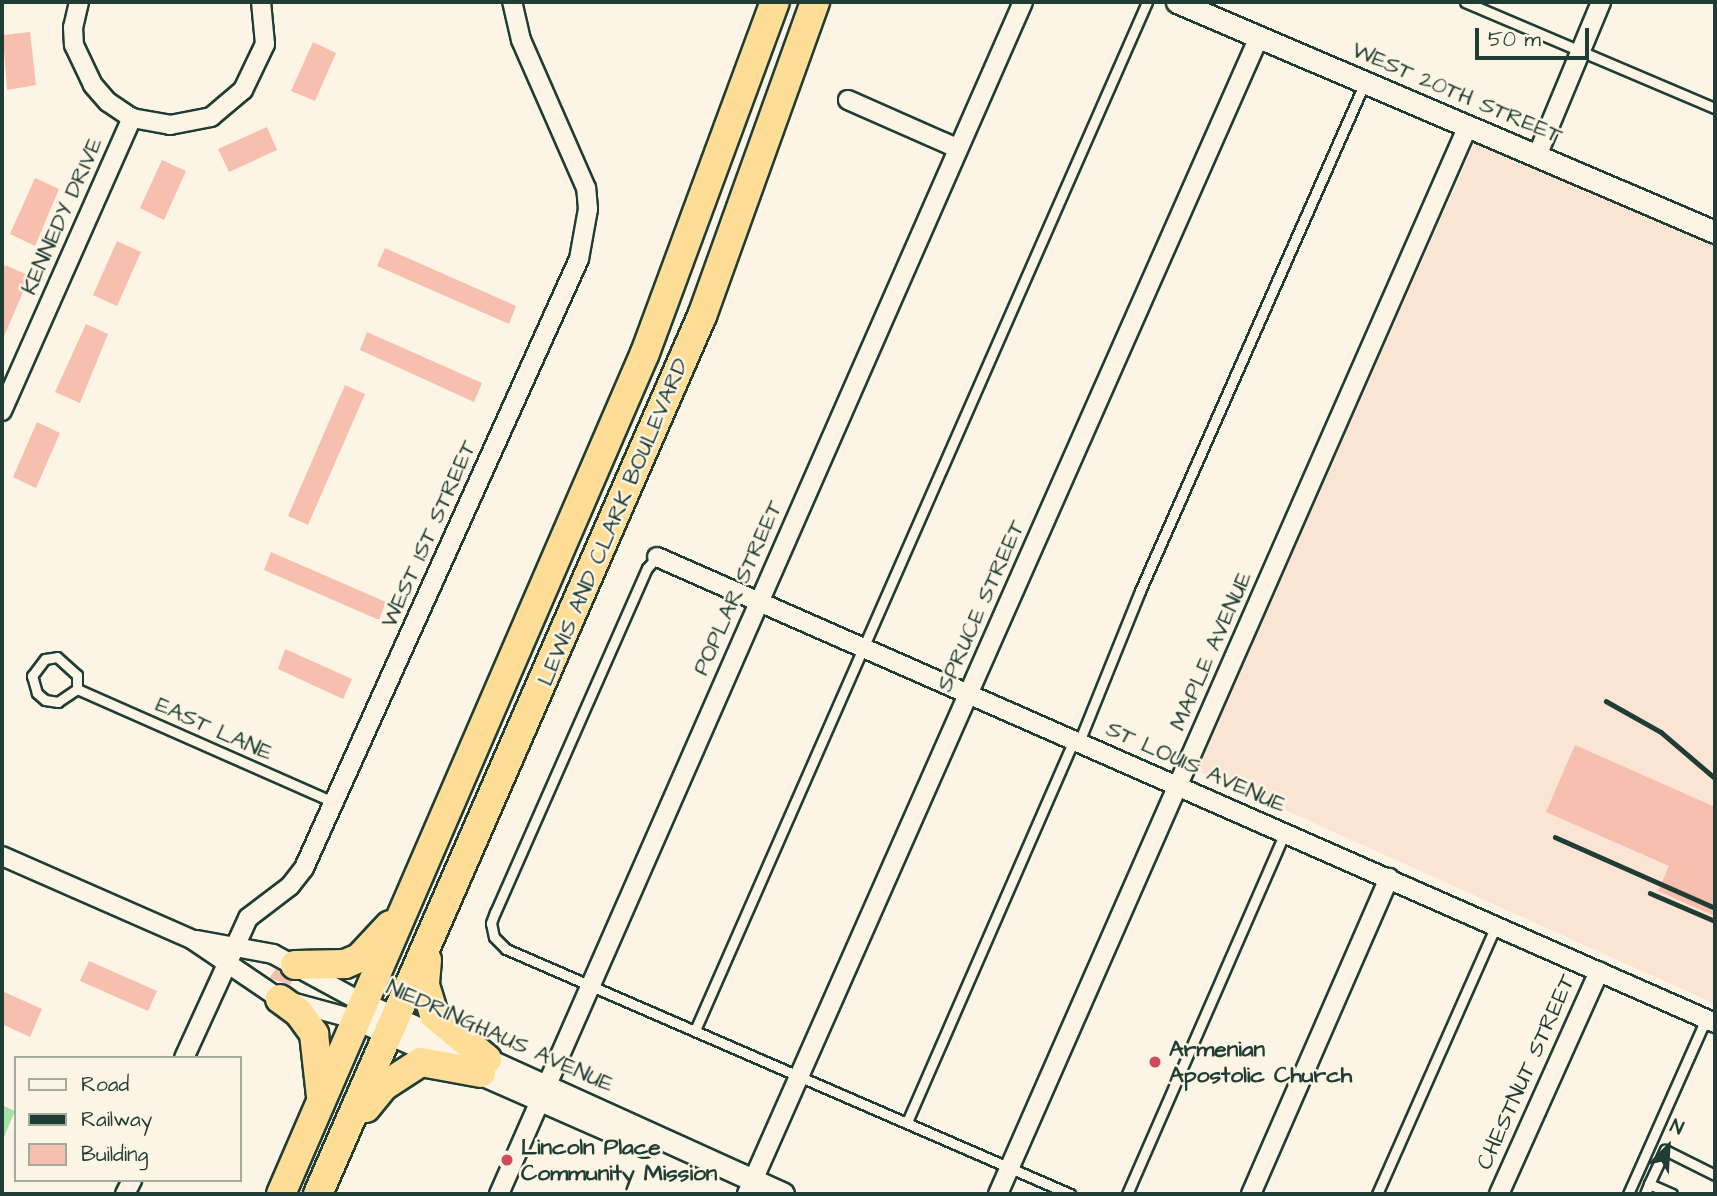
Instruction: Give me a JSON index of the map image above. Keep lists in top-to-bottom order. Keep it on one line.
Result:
{"streets":{"highway":["LEWIS AND CLARK BOULEVARD"],"street":["WEST 20TH STREET","KENNEDY DRIVE","WEST 1ST STREET","POPLAR STREET","SPRUCE STREET","MAPLE AVENUE","ST LOUIS AVENUE","NIEDRINGHAUS AVENUE","CHESTNUT STREET"],"lane":["EAST LANE"]},"crossings":[["WEST 20TH STREET","SPRUCE STREET"],["WEST 20TH STREET","MAPLE AVENUE"],["LEWIS AND CLARK BOULEVARD","NIEDRINGHAUS AVENUE"],["WEST 1ST STREET","EAST LANE"],["WEST 1ST STREET","NIEDRINGHAUS AVENUE"],["POPLAR STREET","ST LOUIS AVENUE"],["POPLAR STREET","NIEDRINGHAUS AVENUE"],["SPRUCE STREET","ST LOUIS AVENUE"],["SPRUCE STREET","NIEDRINGHAUS AVENUE"],["MAPLE AVENUE","ST LOUIS AVENUE"],["ST LOUIS AVENUE","CHESTNUT STREET"]],"places":["Armenian Apostolic Church","Lincoln Place Community Mission"],"legend":["Road","Railway","Building"],"scale_bar":"50 m","north":"top right"}
